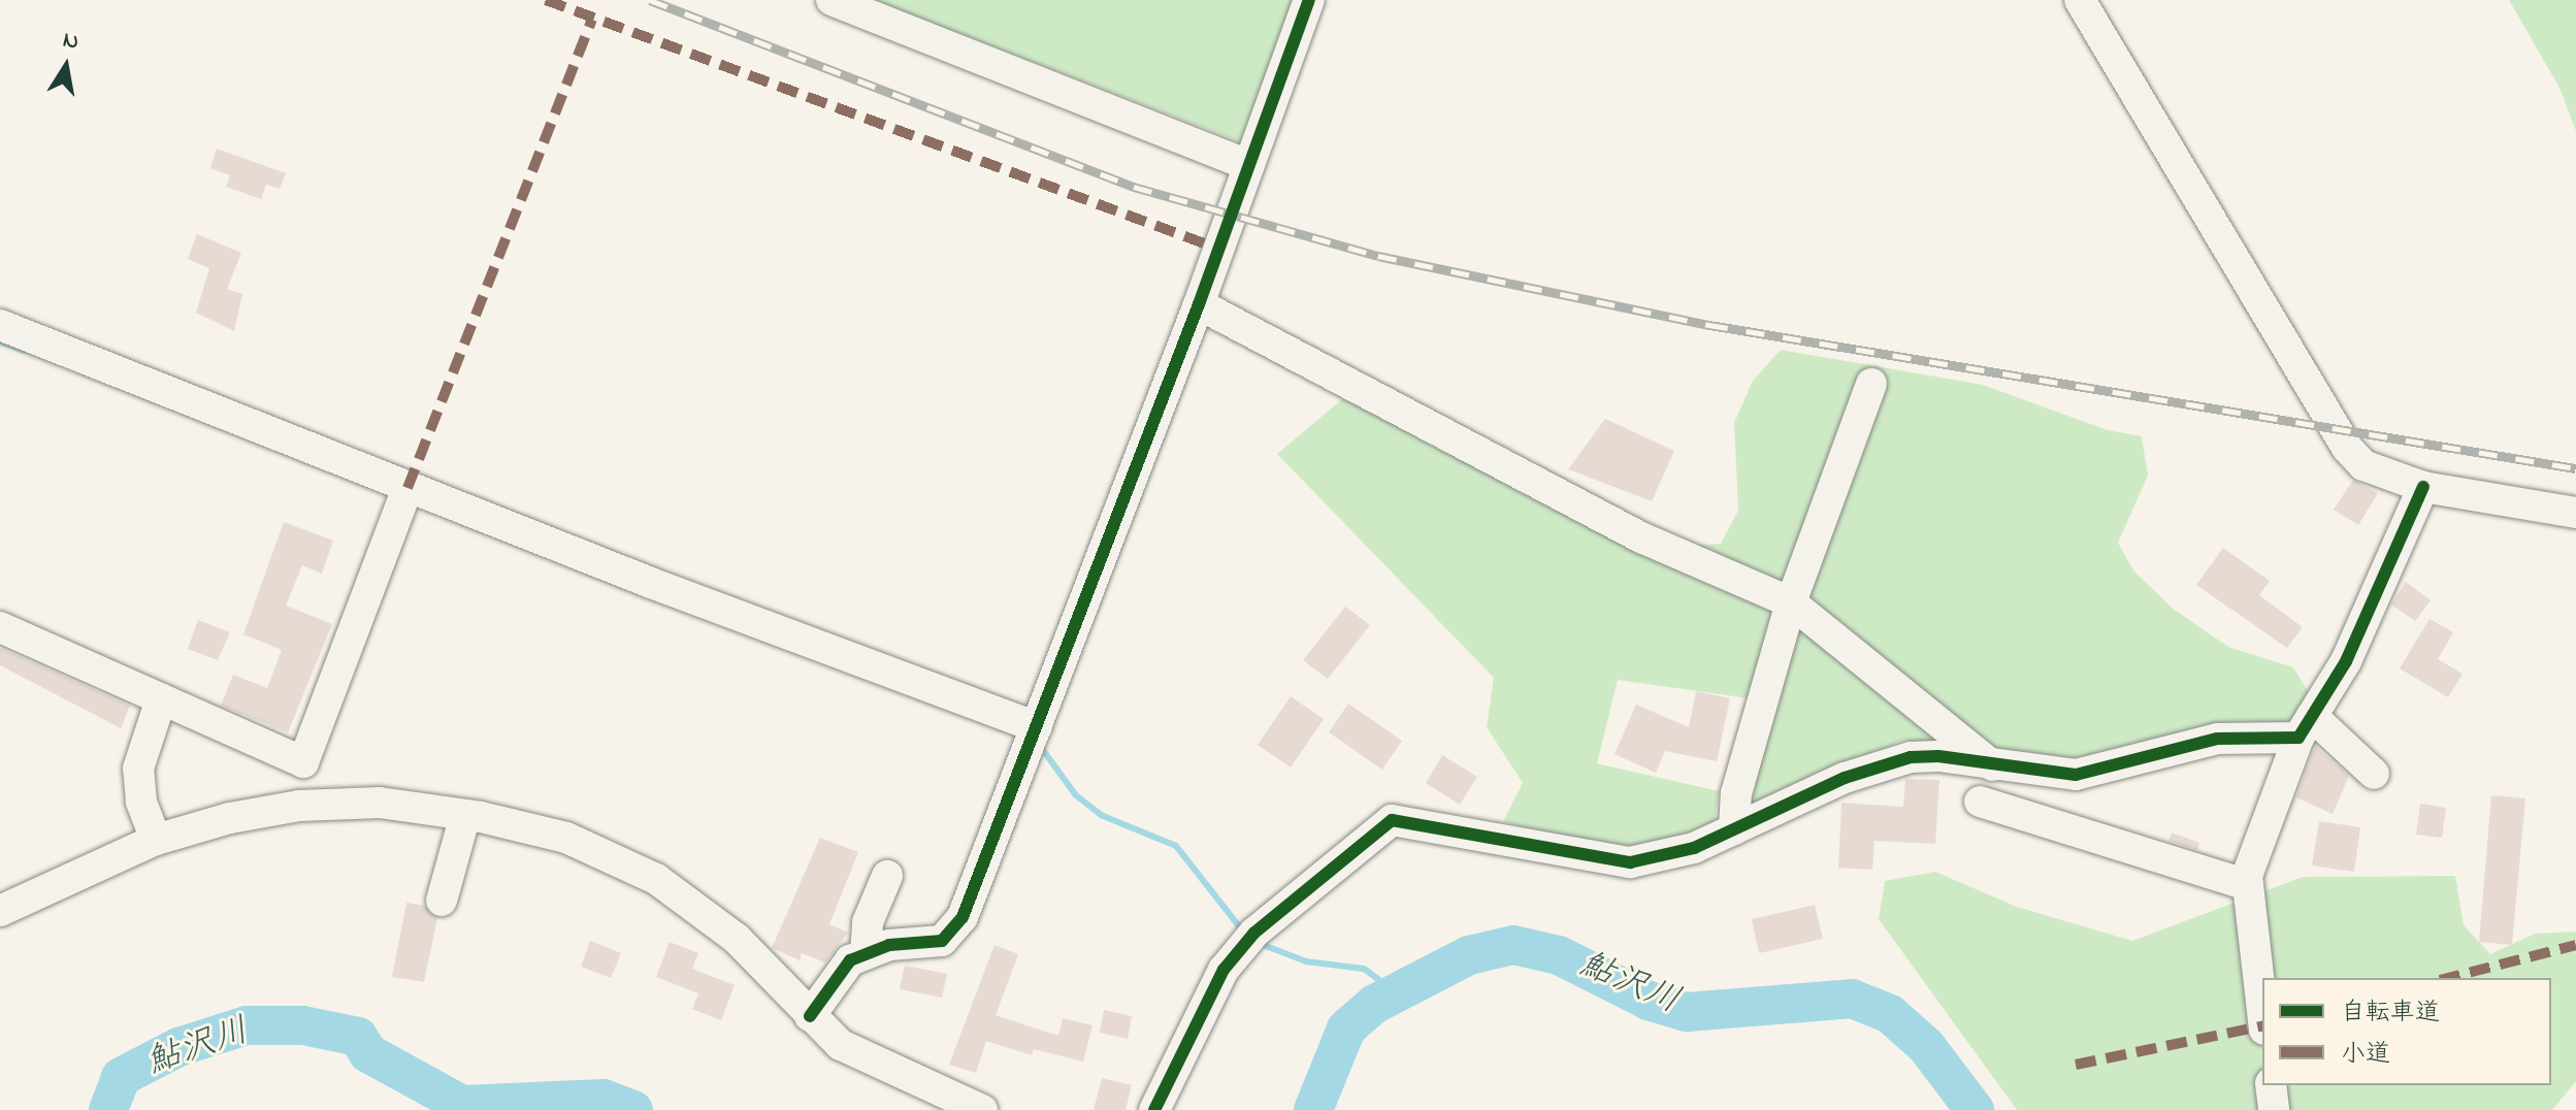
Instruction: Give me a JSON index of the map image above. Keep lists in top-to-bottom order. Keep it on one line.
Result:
{"water":["鮎沢川"],"legend":["自転車道","小道"],"north":"top"}
